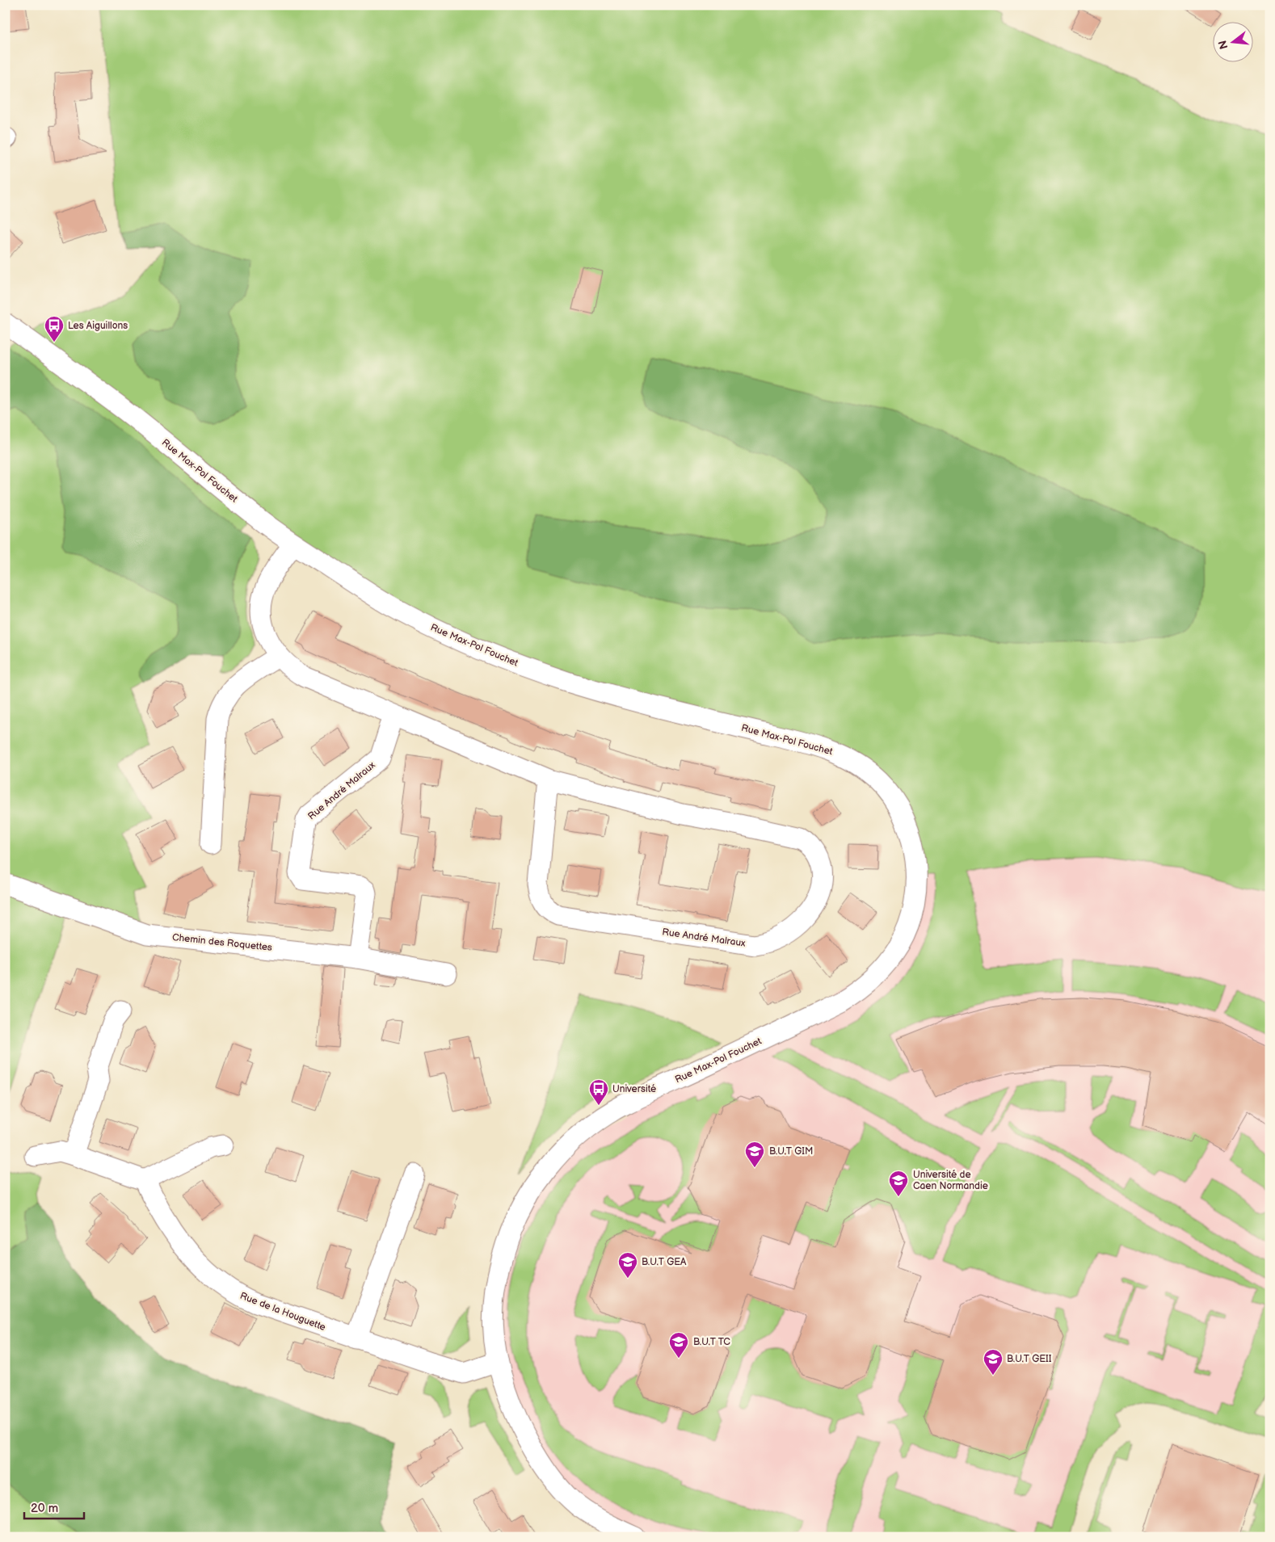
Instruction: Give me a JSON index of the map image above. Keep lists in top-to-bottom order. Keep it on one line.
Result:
{"streets":{"street":["Rue Max-Pol Fouchet","Rue André Malraux","Chemin des Roquettes","Rue de la Houguette"]},"crossings":[["Rue Max-Pol Fouchet","Rue André Malraux"],["Rue Max-Pol Fouchet","Rue de la Houguette"],["Rue André Malraux","Chemin des Roquettes"]],"places":{"bus stop":["Les Aiguillons","Université"],"school or university":["B.U.T GIM","Université de Caen Normandie","B.U.T GEA","B.U.T TC","B.U.T GEII"]},"scale_bar":"20 m","north":"left"}
